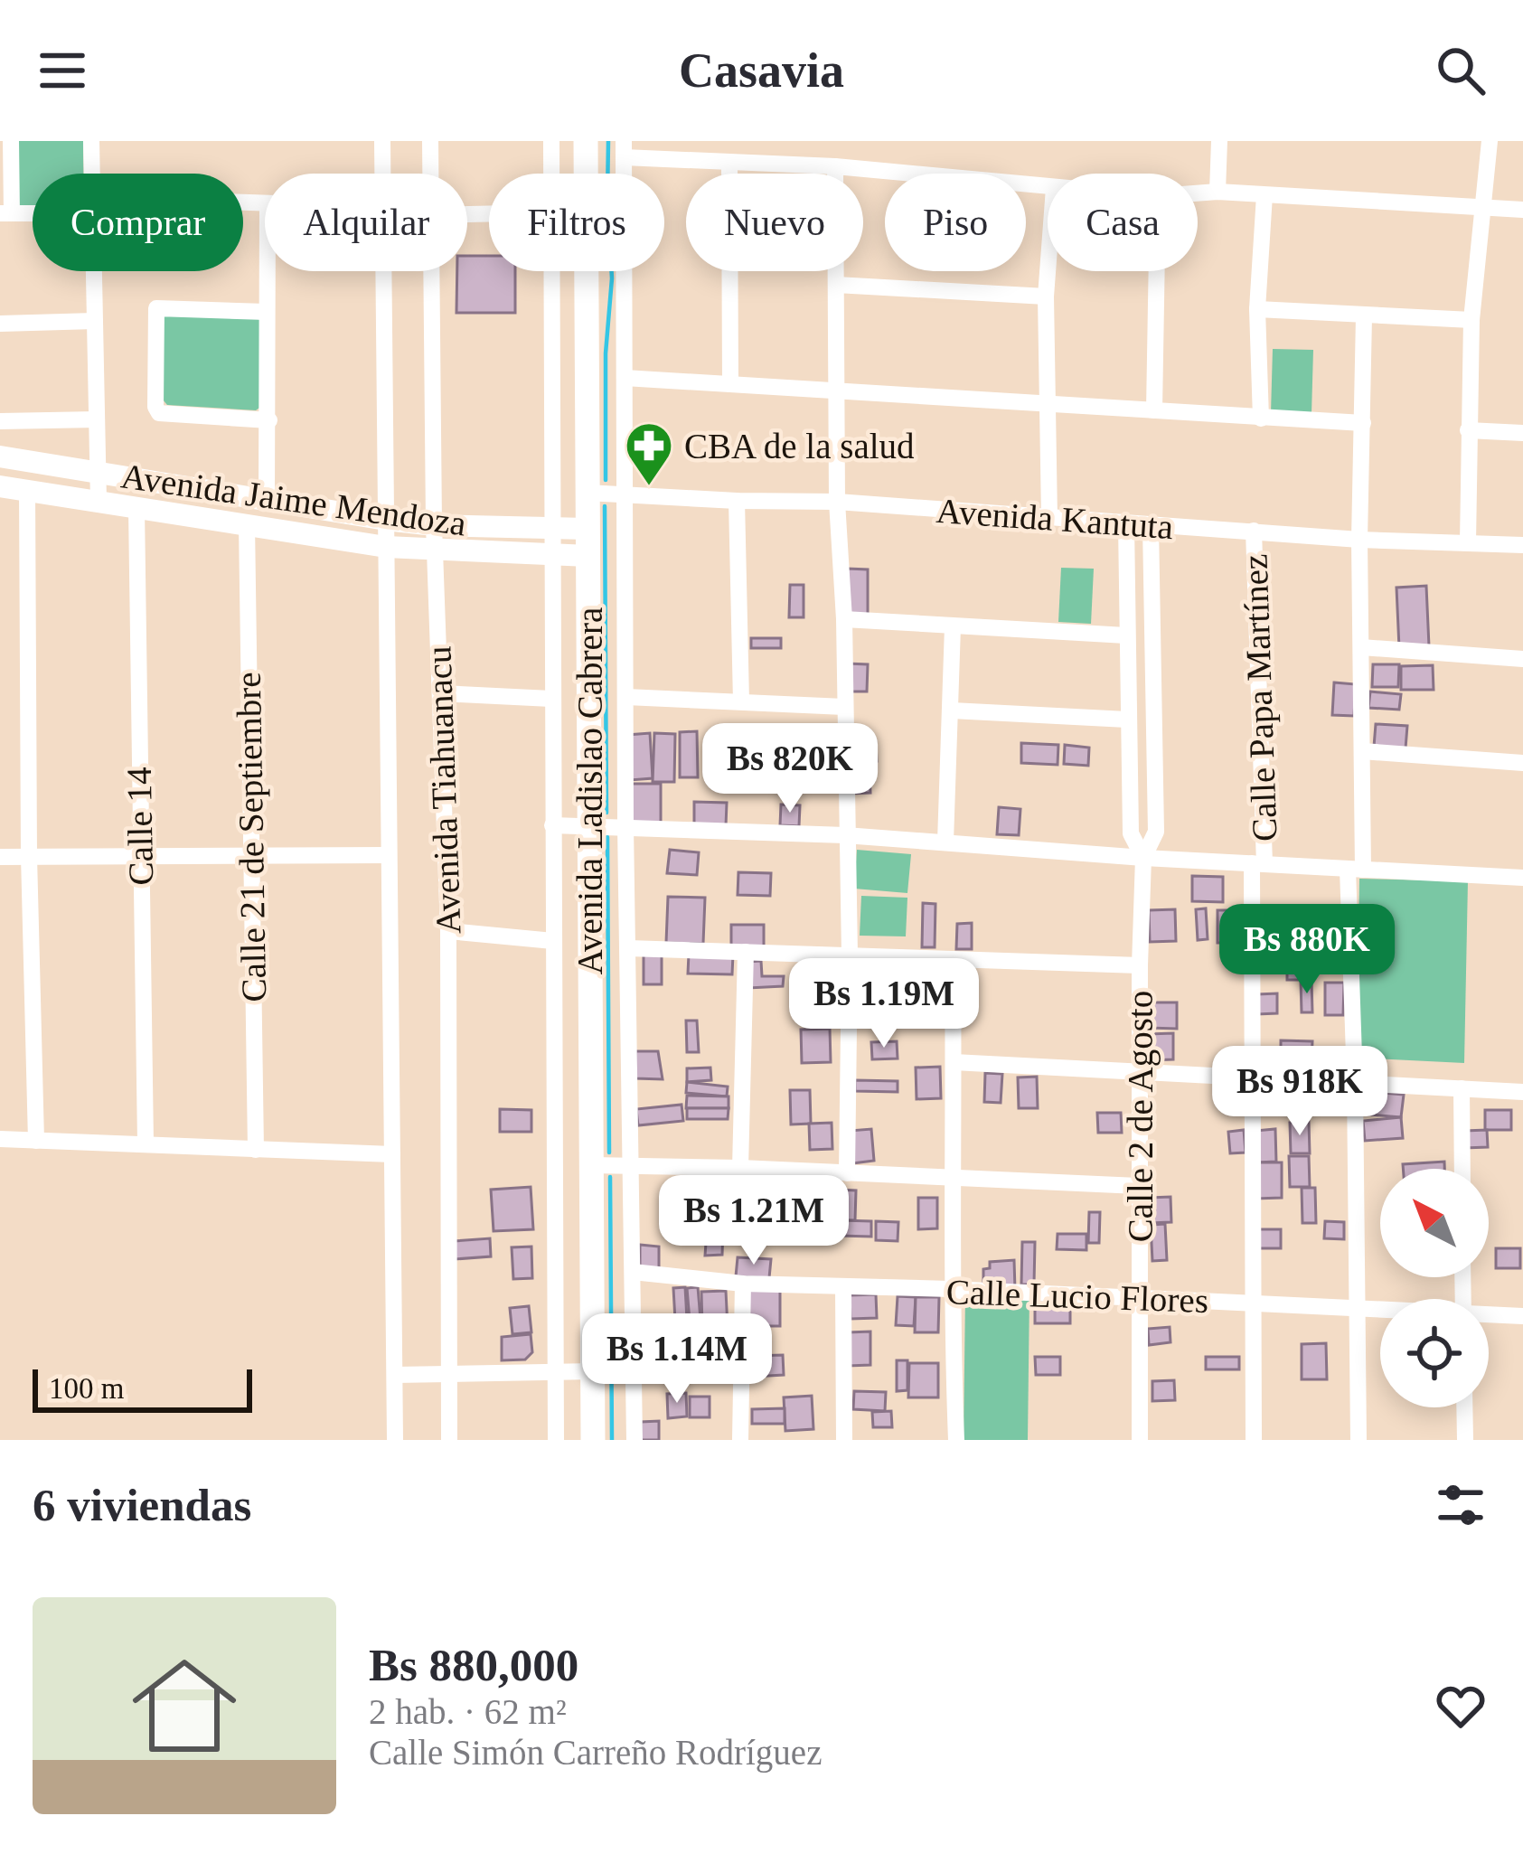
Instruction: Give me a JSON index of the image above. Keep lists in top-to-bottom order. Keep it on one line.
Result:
{"streets":{"highway":["Avenida Ladislao Cabrera"],"main road":["Avenida Jaime Mendoza"],"street":["Avenida Kantuta","Calle Papa Martínez","Avenida Tiahuanacu","Calle 14","Calle 21 de Septiembre","Calle 2 de Agosto","Calle Lucio Flores"]},"crossings":[["Avenida Jaime Mendoza","Avenida Tiahuanacu"],["Avenida Jaime Mendoza","Avenida Ladislao Cabrera"],["Avenida Jaime Mendoza","Calle 14"],["Avenida Jaime Mendoza","Calle 21 de Septiembre"],["Avenida Kantuta","Calle Papa Martínez"],["Avenida Kantuta","Avenida Ladislao Cabrera"],["Avenida Kantuta","Calle 2 de Agosto"],["Calle Papa Martínez","Calle Lucio Flores"],["Calle 2 de Agosto","Calle Lucio Flores"]],"places":{"pharmacy":["CBA de la salud"]},"scale_bar":"100 m","north":"top left","page":{"header":"Casavia","chip":["Comprar","Alquilar","Filtros","Nuevo","Piso","Casa"],"price":["Bs 820K","Bs 880K","Bs 1.19M","Bs 918K","Bs 1.21M","Bs 1.14M"],"scale":"100 m","heading":"6 viviendas","list":[{"name":"Bs 880,000","note":"2 hab. · 62 m² · Calle Simón Carreño Rodríguez"}]}}
